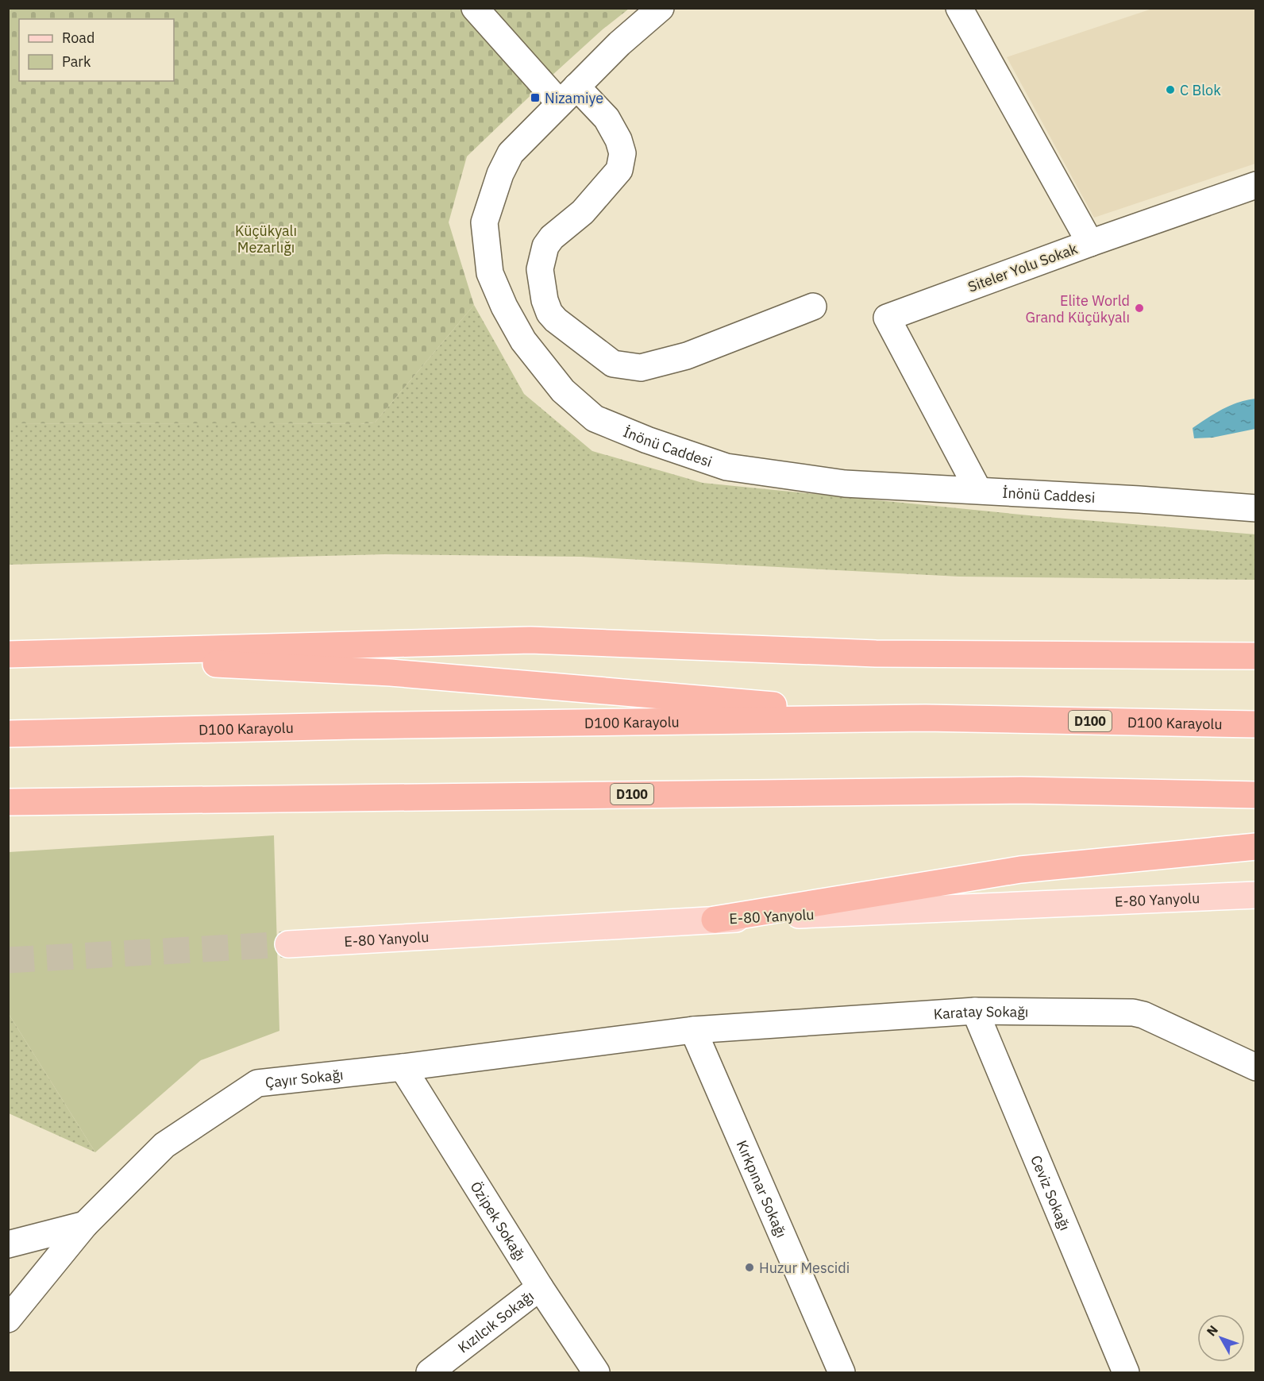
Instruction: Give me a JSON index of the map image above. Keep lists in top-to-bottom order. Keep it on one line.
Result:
{"streets":{"highway":["D100","D100 Karayolu"],"main road":["E-80 Yanyolu"],"street":["Siteler Yolu Sokak","İnönü Caddesi","Karatay Sokağı","Çayır Sokağı","Kırkpınar Sokağı","Ceviz Sokağı","Özipek Sokağı","Kızılcık Sokağı"]},"crossings":[["Siteler Yolu Sokak","İnönü Caddesi"],["Karatay Sokağı","Çayır Sokağı"],["Karatay Sokağı","Kırkpınar Sokağı"],["Karatay Sokağı","Ceviz Sokağı"],["Çayır Sokağı","Kırkpınar Sokağı"],["Çayır Sokağı","Özipek Sokağı"],["Özipek Sokağı","Kızılcık Sokağı"]],"parks":["Küçükyalı Mezarlığı"],"places":{"other":["C Blok","Elite World Grand Küçükyalı","Huzur Mescidi"],"transit":["Nizamiye"]},"legend":["Road","Park"],"north":"top left"}
